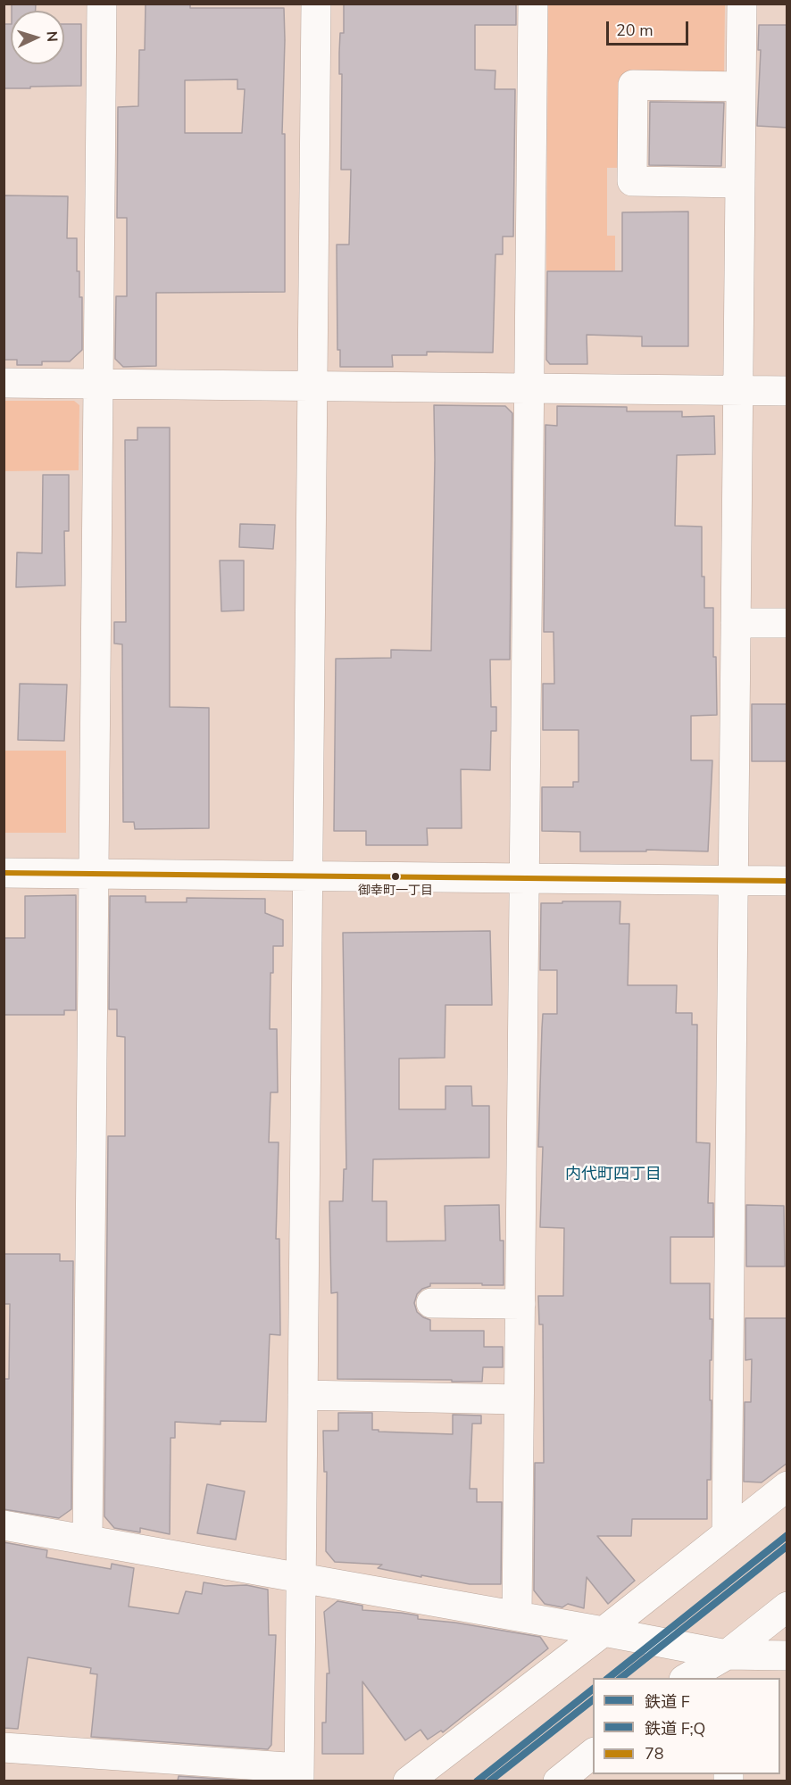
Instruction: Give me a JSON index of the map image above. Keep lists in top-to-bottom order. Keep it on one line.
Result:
{"districts":["内代町四丁目"],"places":["御幸町一丁目"],"lines":["transit line 78","rail line F","rail line F;Q"],"legend":["鉄道 F","鉄道 F;Q","78"],"scale_bar":"20 m","north":"right"}
